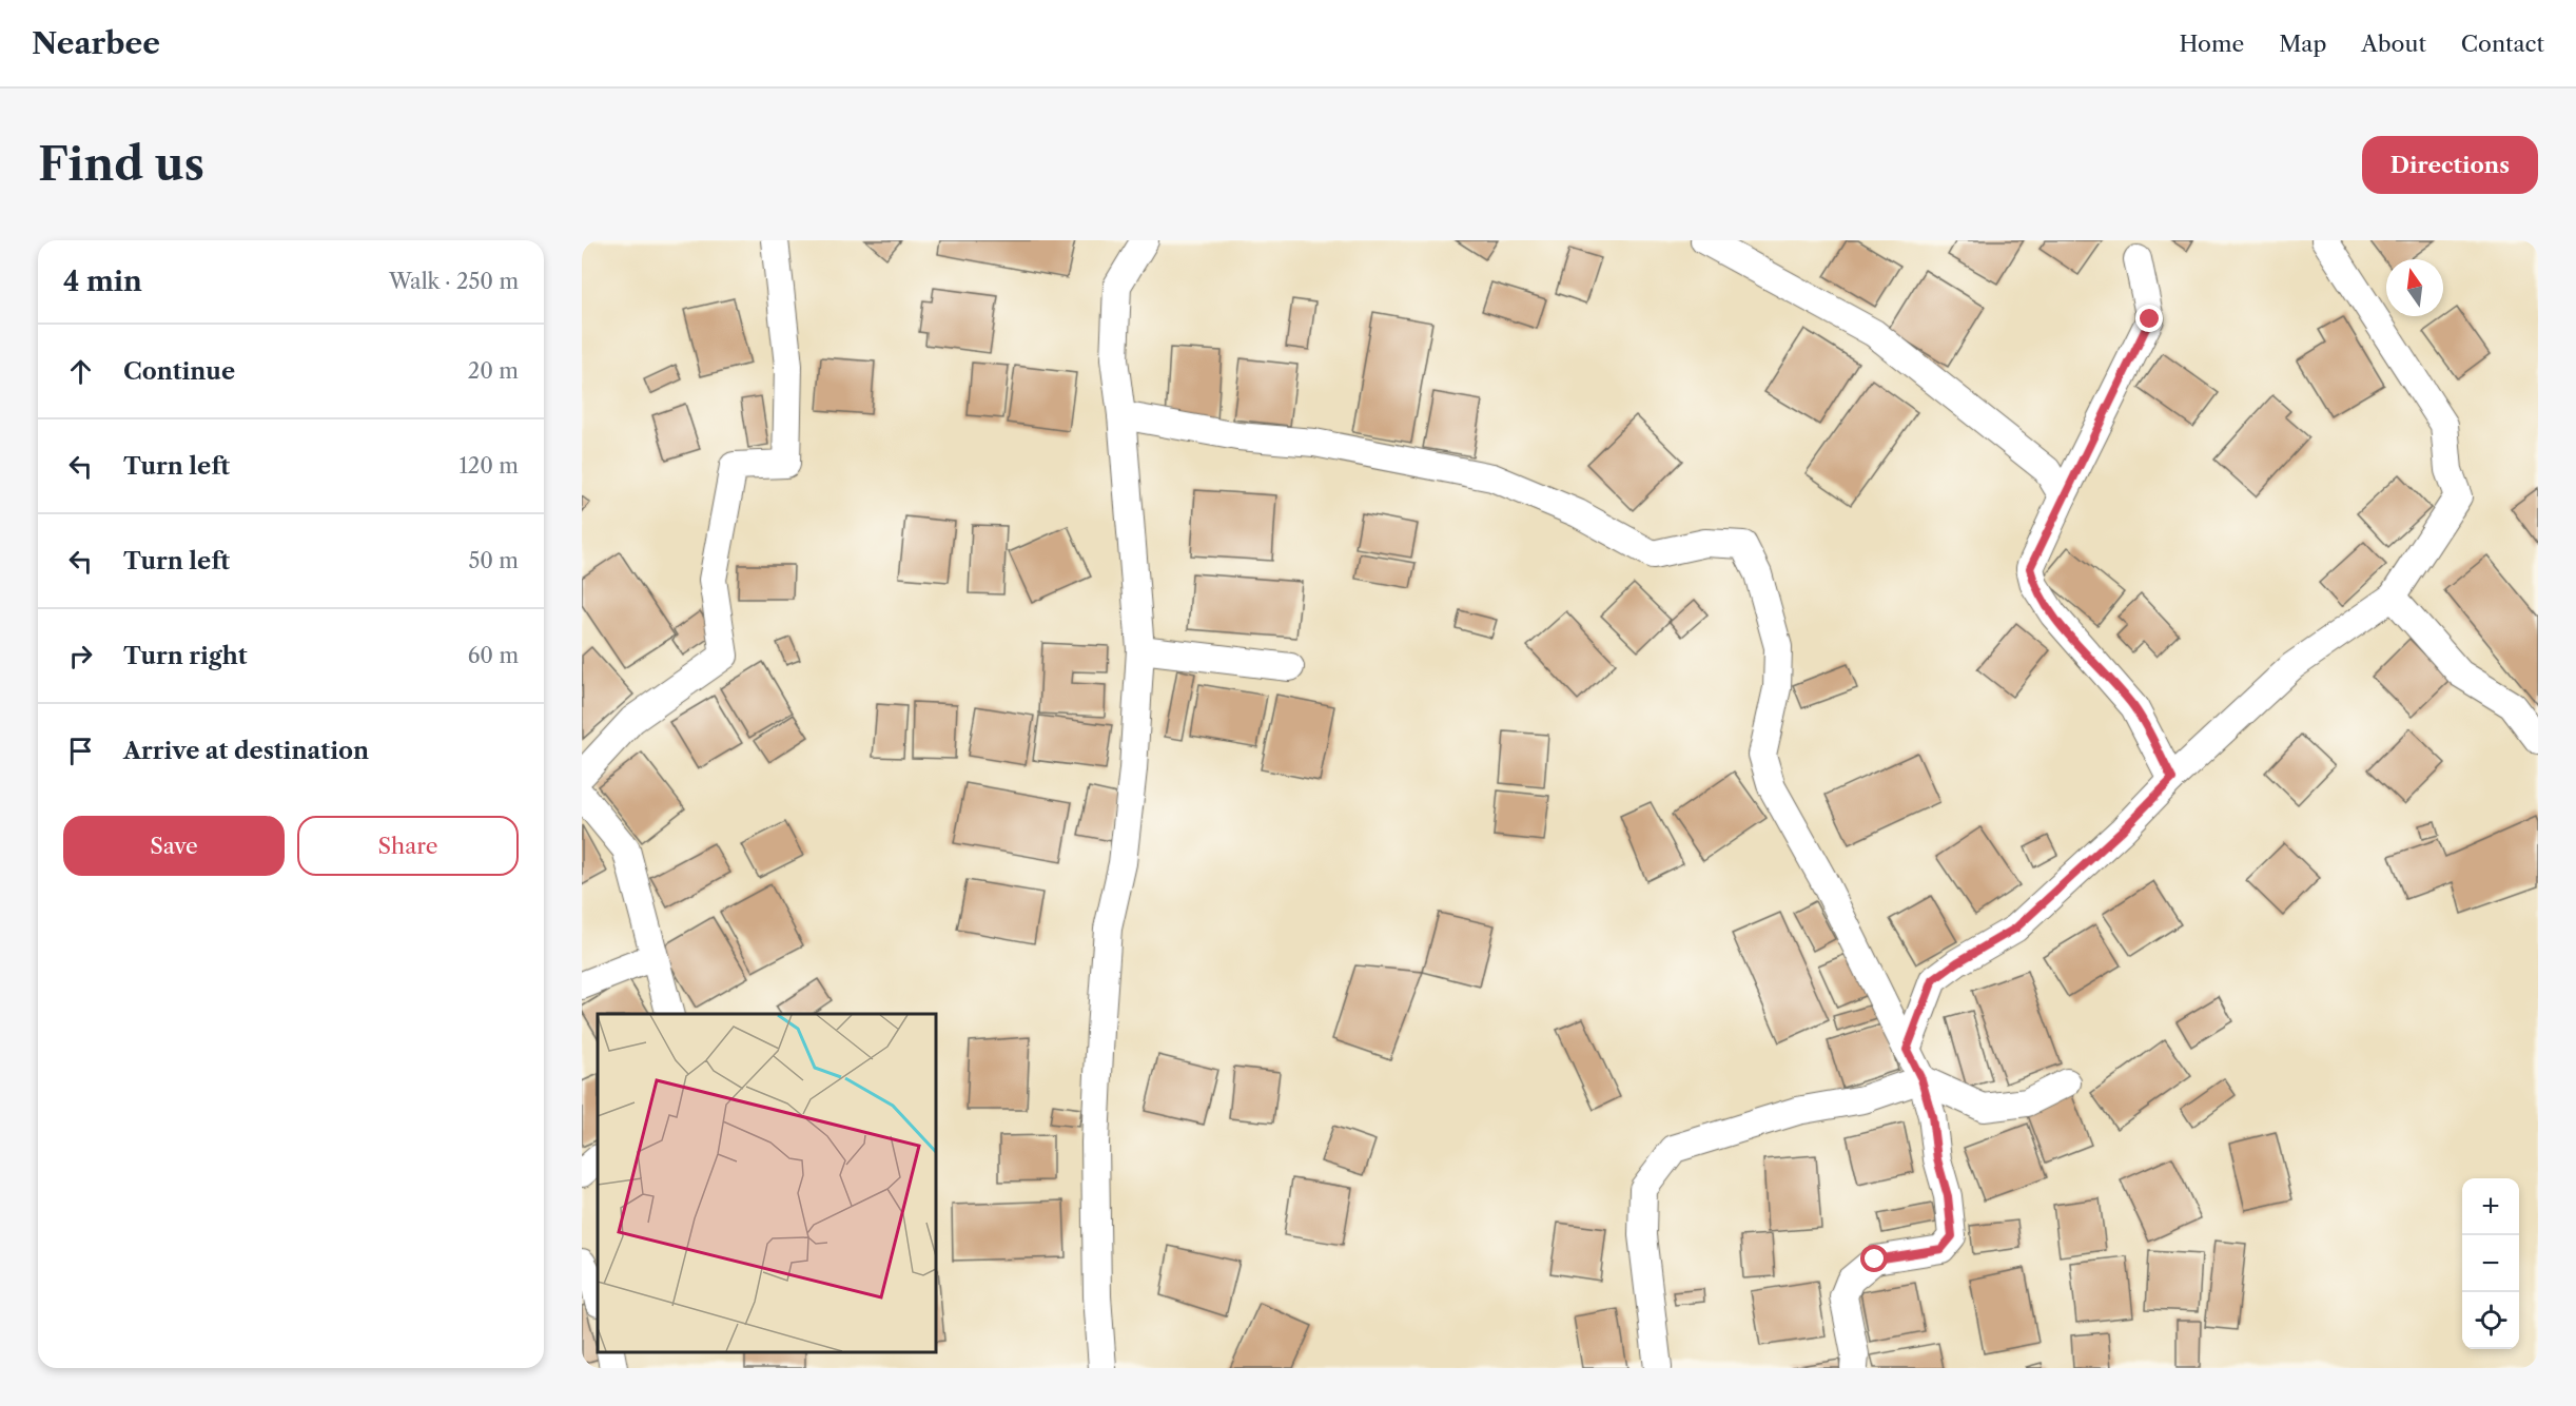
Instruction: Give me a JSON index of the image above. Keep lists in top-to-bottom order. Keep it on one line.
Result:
{"north":"top","page":{"header":"Nearbee","nav":["Home","Map","About","Contact"],"buttons":["Directions",["Save","Share"]],"title":"Find us","heading":["4 min","Walk · 250 m"],"list":[["Continue","20 m"],["Turn left","120 m"],["Turn left","50 m"],["Turn right","60 m"],"Arrive at destination"],"map_buttons":["+","−"]}}
